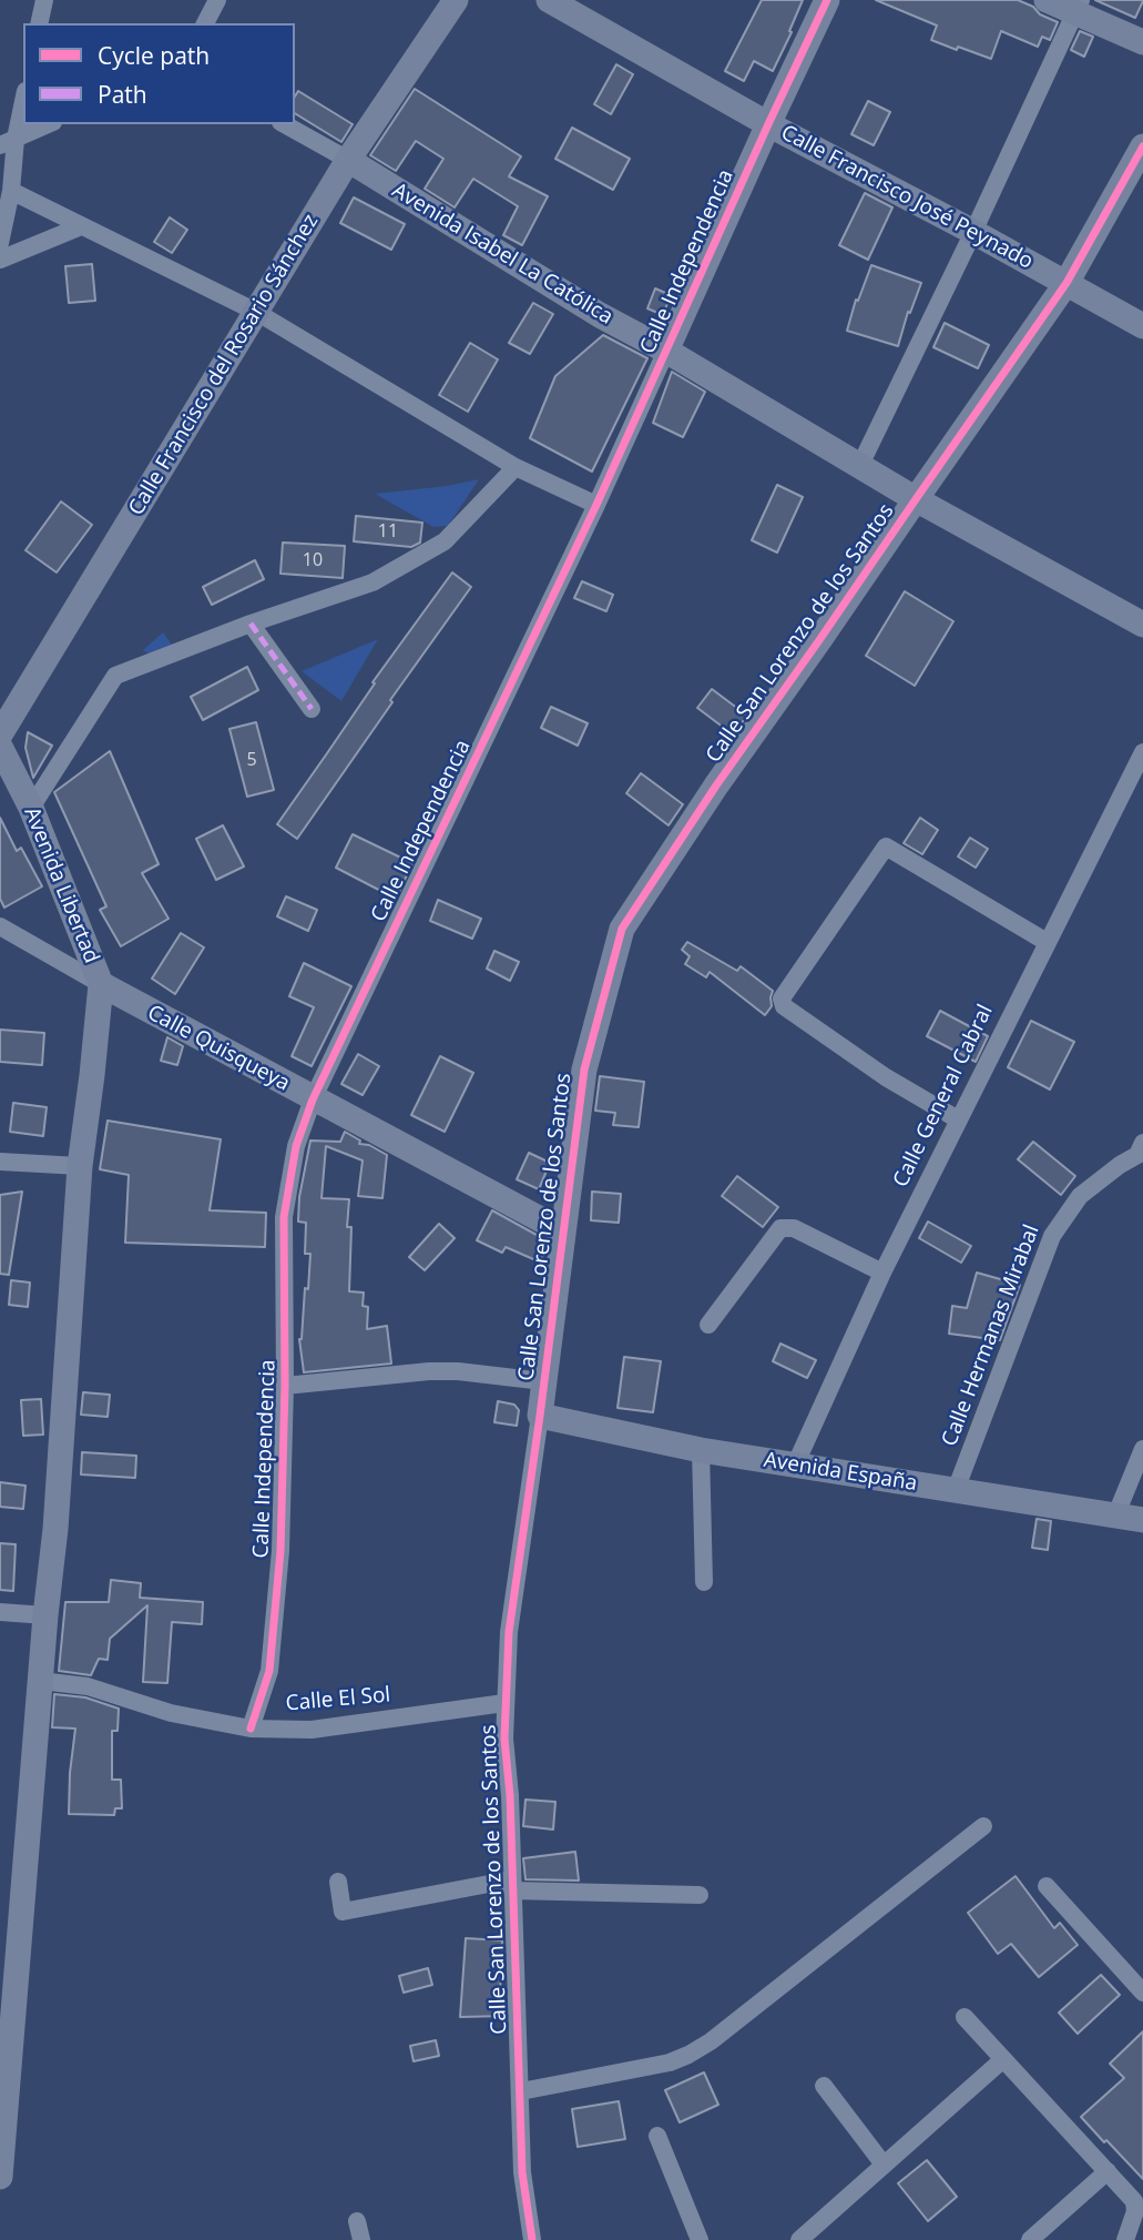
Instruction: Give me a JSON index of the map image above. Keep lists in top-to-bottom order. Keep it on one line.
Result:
{"streets":{"street":["Calle Francisco José Peynado","Avenida Isabel La Católica","Calle Independencia","Calle Francisco del Rosario Sánchez","Calle San Lorenzo de los Santos","Avenida Libertad","Calle Quisqueya","Calle General Cabral","Calle Hermanas Mirabal","Avenida España","Calle El Sol"]},"crossings":[["Calle Francisco José Peynado","Calle Independencia"],["Calle Francisco José Peynado","Calle San Lorenzo de los Santos"],["Avenida Isabel La Católica","Calle Independencia"],["Avenida Isabel La Católica","Calle Francisco del Rosario Sánchez"],["Avenida Isabel La Católica","Calle San Lorenzo de los Santos"],["Calle Independencia","Calle Quisqueya"],["Calle Independencia","Calle El Sol"],["Calle San Lorenzo de los Santos","Calle Quisqueya"],["Calle San Lorenzo de los Santos","Avenida España"],["Calle San Lorenzo de los Santos","Calle El Sol"],["Avenida Libertad","Calle Quisqueya"],["Calle General Cabral","Avenida España"],["Calle Hermanas Mirabal","Avenida España"]],"house_numbers":["11","10","5"],"legend":["Cycle path","Path"]}
